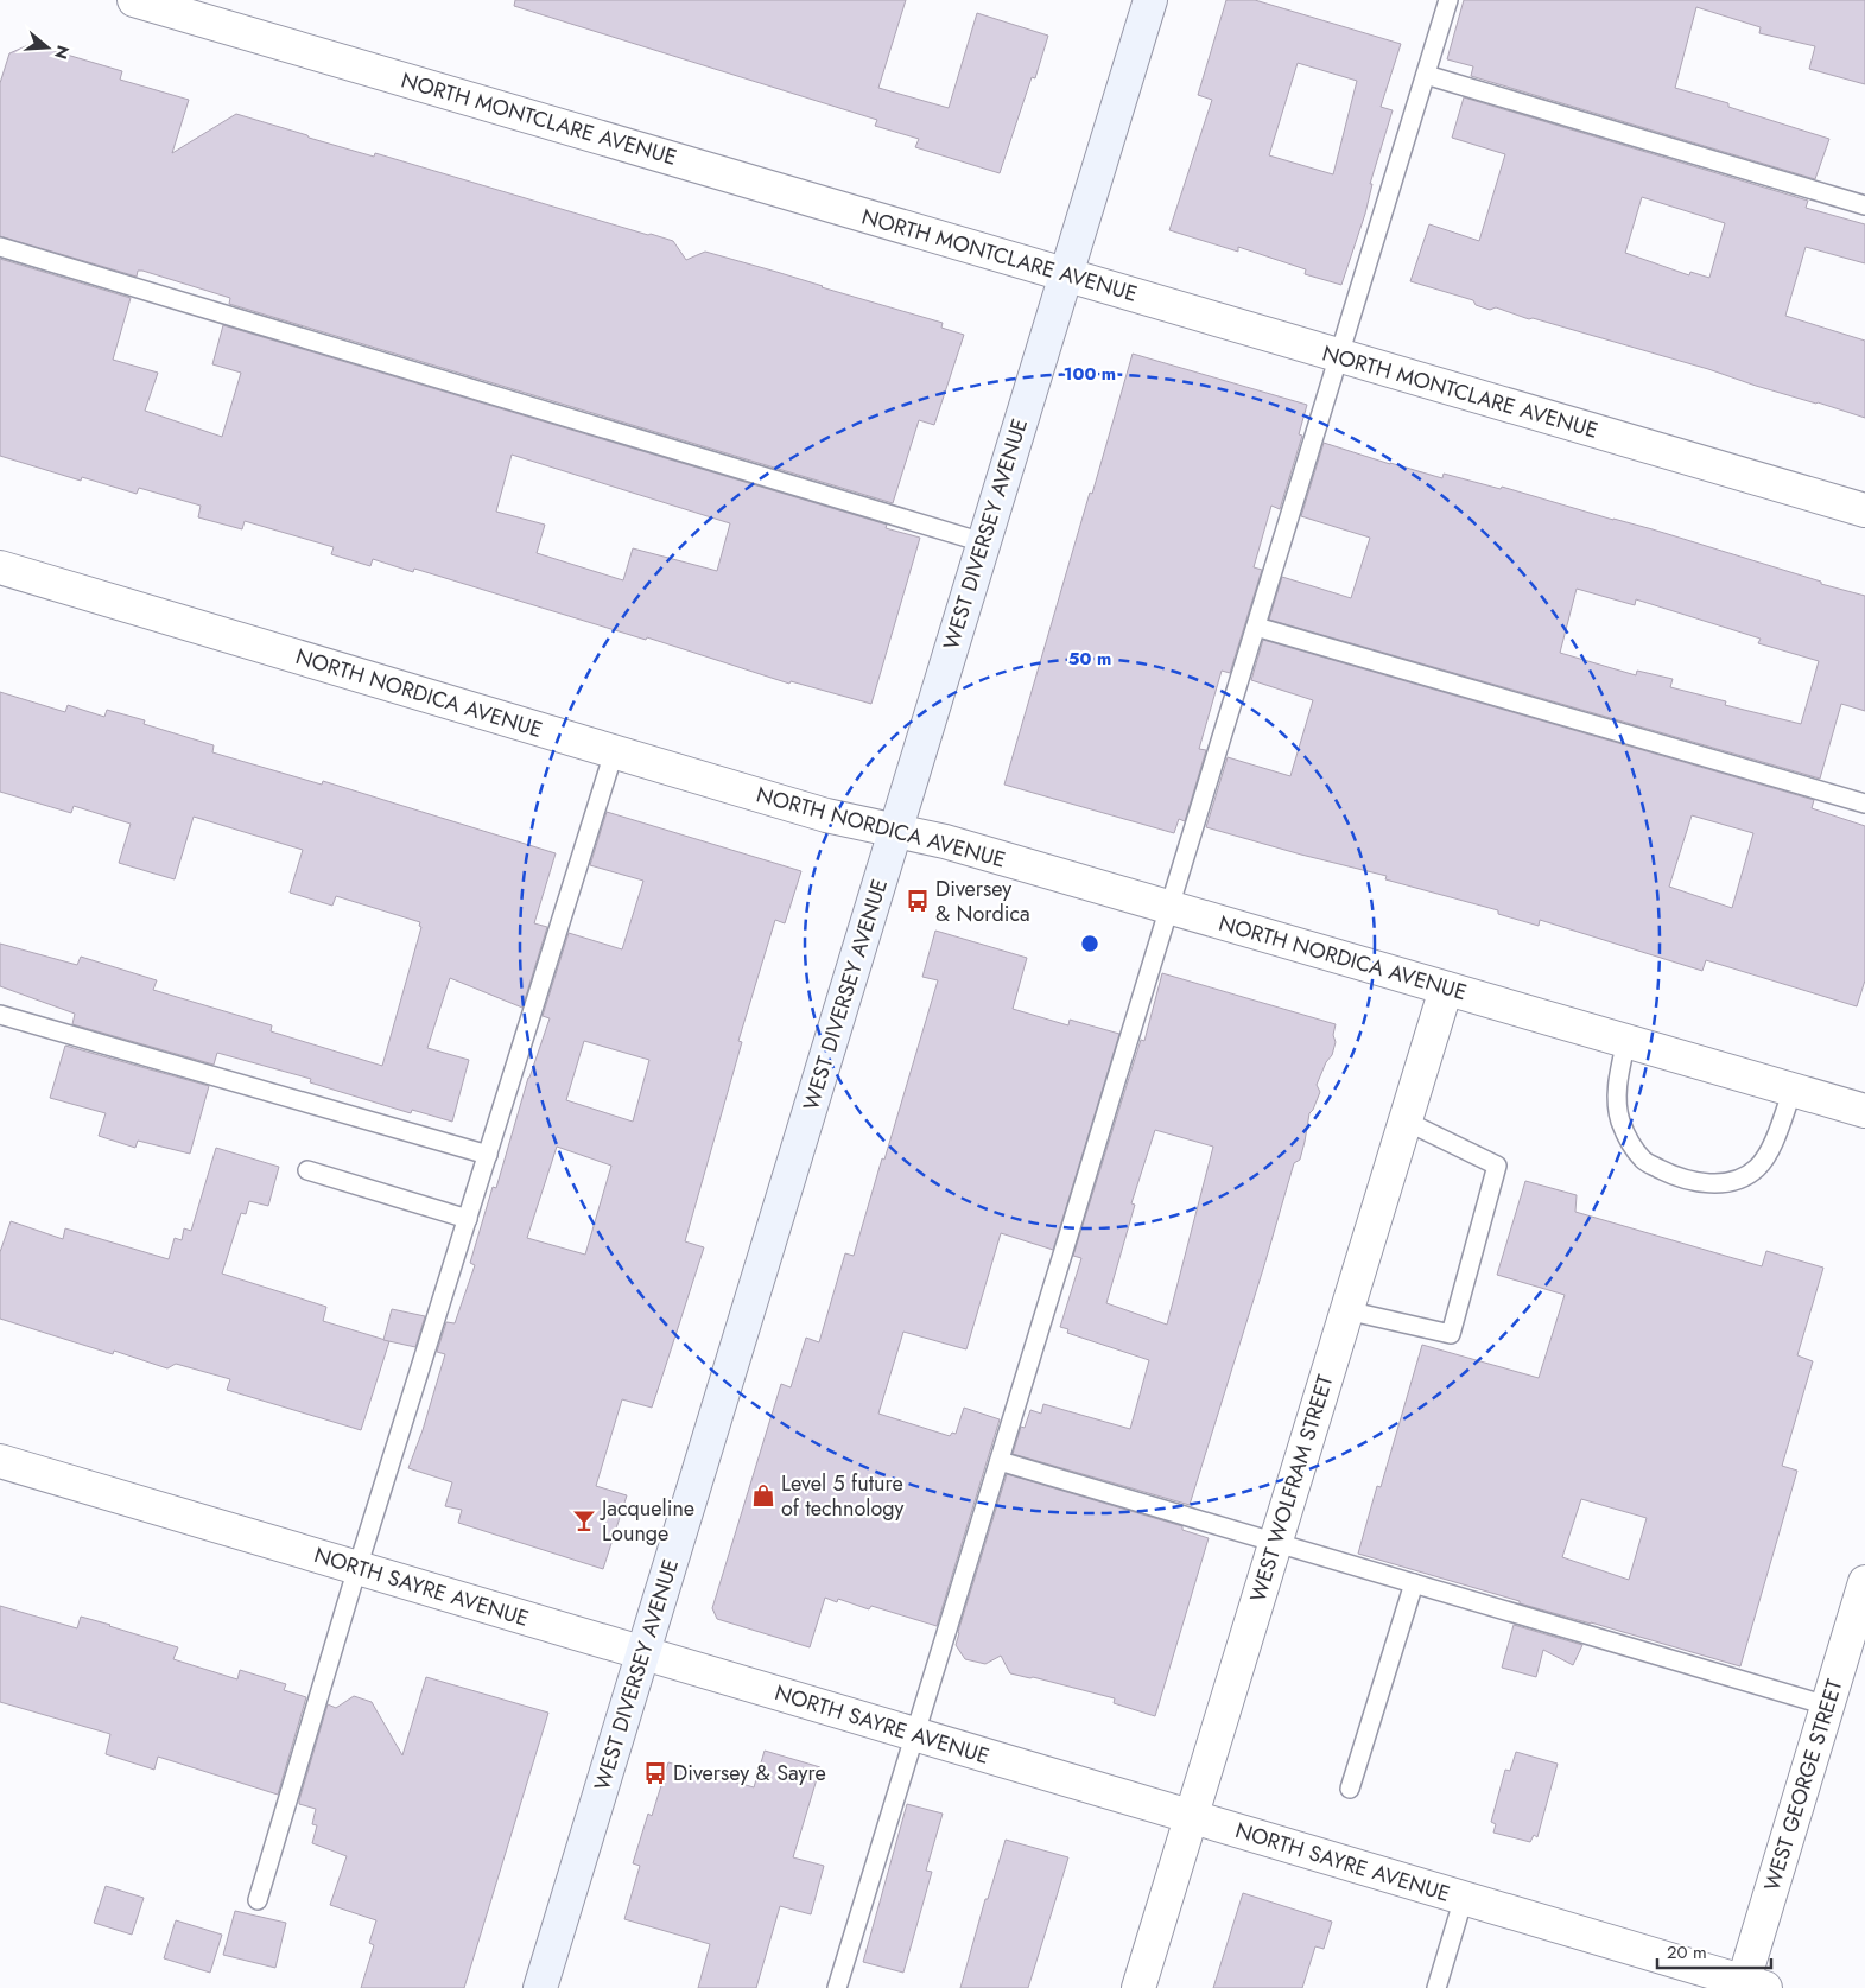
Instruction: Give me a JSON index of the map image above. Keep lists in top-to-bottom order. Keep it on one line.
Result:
{"streets":{"main road":["WEST DIVERSEY AVENUE"],"street":["NORTH MONTCLARE AVENUE","NORTH NORDICA AVENUE","WEST WOLFRAM STREET","NORTH SAYRE AVENUE","WEST GEORGE STREET"]},"crossings":[["NORTH MONTCLARE AVENUE","WEST DIVERSEY AVENUE"],["WEST DIVERSEY AVENUE","NORTH NORDICA AVENUE"],["WEST DIVERSEY AVENUE","NORTH SAYRE AVENUE"],["NORTH NORDICA AVENUE","WEST WOLFRAM STREET"],["WEST WOLFRAM STREET","NORTH SAYRE AVENUE"],["NORTH SAYRE AVENUE","WEST GEORGE STREET"]],"places":{"bus stop":["Diversey & Nordica","Diversey & Sayre"],"shop":["Level 5 future of technology"],"bar":["Jacqueline Lounge"]},"scale_bar":"20 m","north":"right","rings":["100 m","50 m"]}
